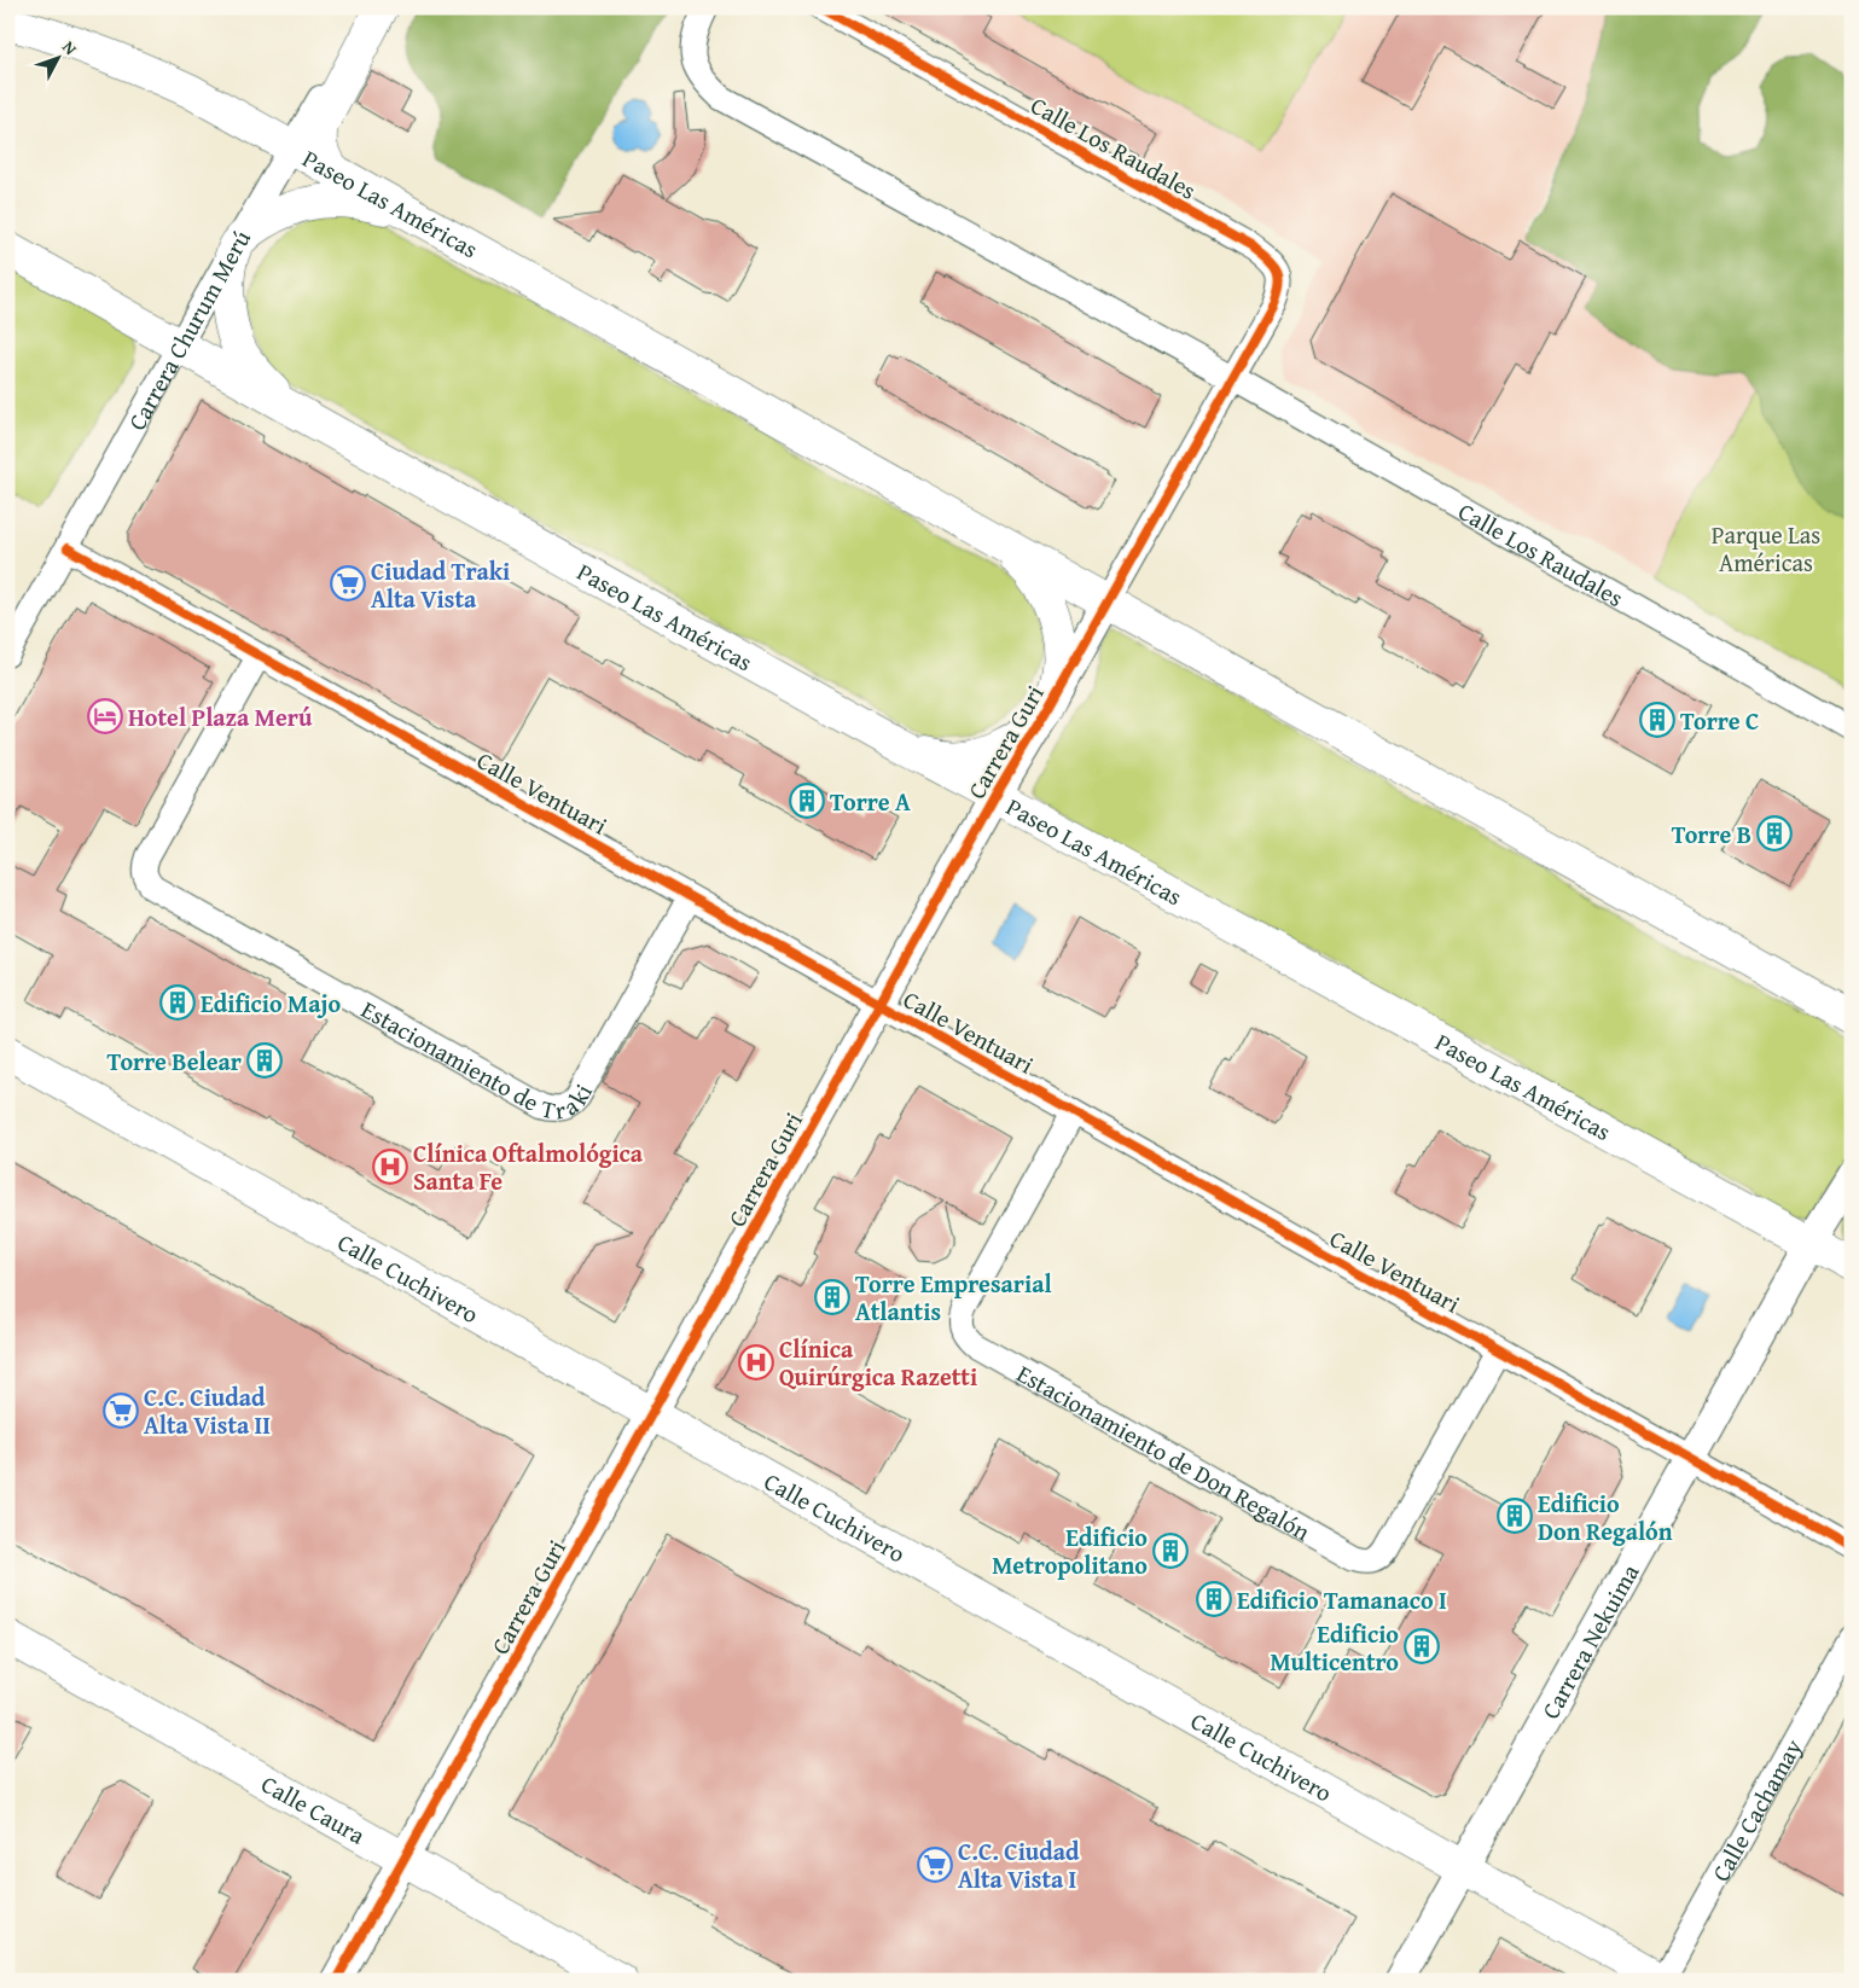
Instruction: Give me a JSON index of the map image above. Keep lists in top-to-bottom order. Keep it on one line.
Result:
{"streets":{"main road":["Paseo Las Américas","Calle Cuchivero","Calle Caura"],"street":["Calle Los Raudales","Carrera Churum Merú","Carrera Guri","Calle Ventuari","Estacionamiento de Traki","Estacionamiento de Don Regalón","Carrera Nekuima","Calle Cachamay"]},"crossings":[["Calle Los Raudales","Carrera Guri"],["Paseo Las Américas","Carrera Churum Merú"],["Paseo Las Américas","Carrera Guri"],["Paseo Las Américas","Carrera Nekuima"],["Carrera Churum Merú","Calle Ventuari"],["Carrera Guri","Calle Ventuari"],["Carrera Guri","Calle Cuchivero"],["Carrera Guri","Calle Caura"],["Calle Ventuari","Estacionamiento de Traki"],["Calle Ventuari","Estacionamiento de Don Regalón"],["Calle Ventuari","Carrera Nekuima"],["Calle Cuchivero","Carrera Nekuima"],["Calle Cuchivero","Calle Cachamay"]],"parks":["Parque Las Américas"],"places":{"supermarket":["Ciudad Traki Alta Vista","C.C. Ciudad Alta Vista II","C.C. Ciudad Alta Vista I"],"hotel":["Hotel Plaza Merú"],"building":["Torre C","Torre A","Torre B","Edificio Majo","Torre Belear","Torre Empresarial Atlantis","Edificio Don Regalón","Edificio Metropolitano","Edificio Tamanaco I","Edificio Multicentro"],"hospital":["Clínica Oftalmológica Santa Fe","Clínica Quirúrgica Razetti"]},"north":"top right"}
